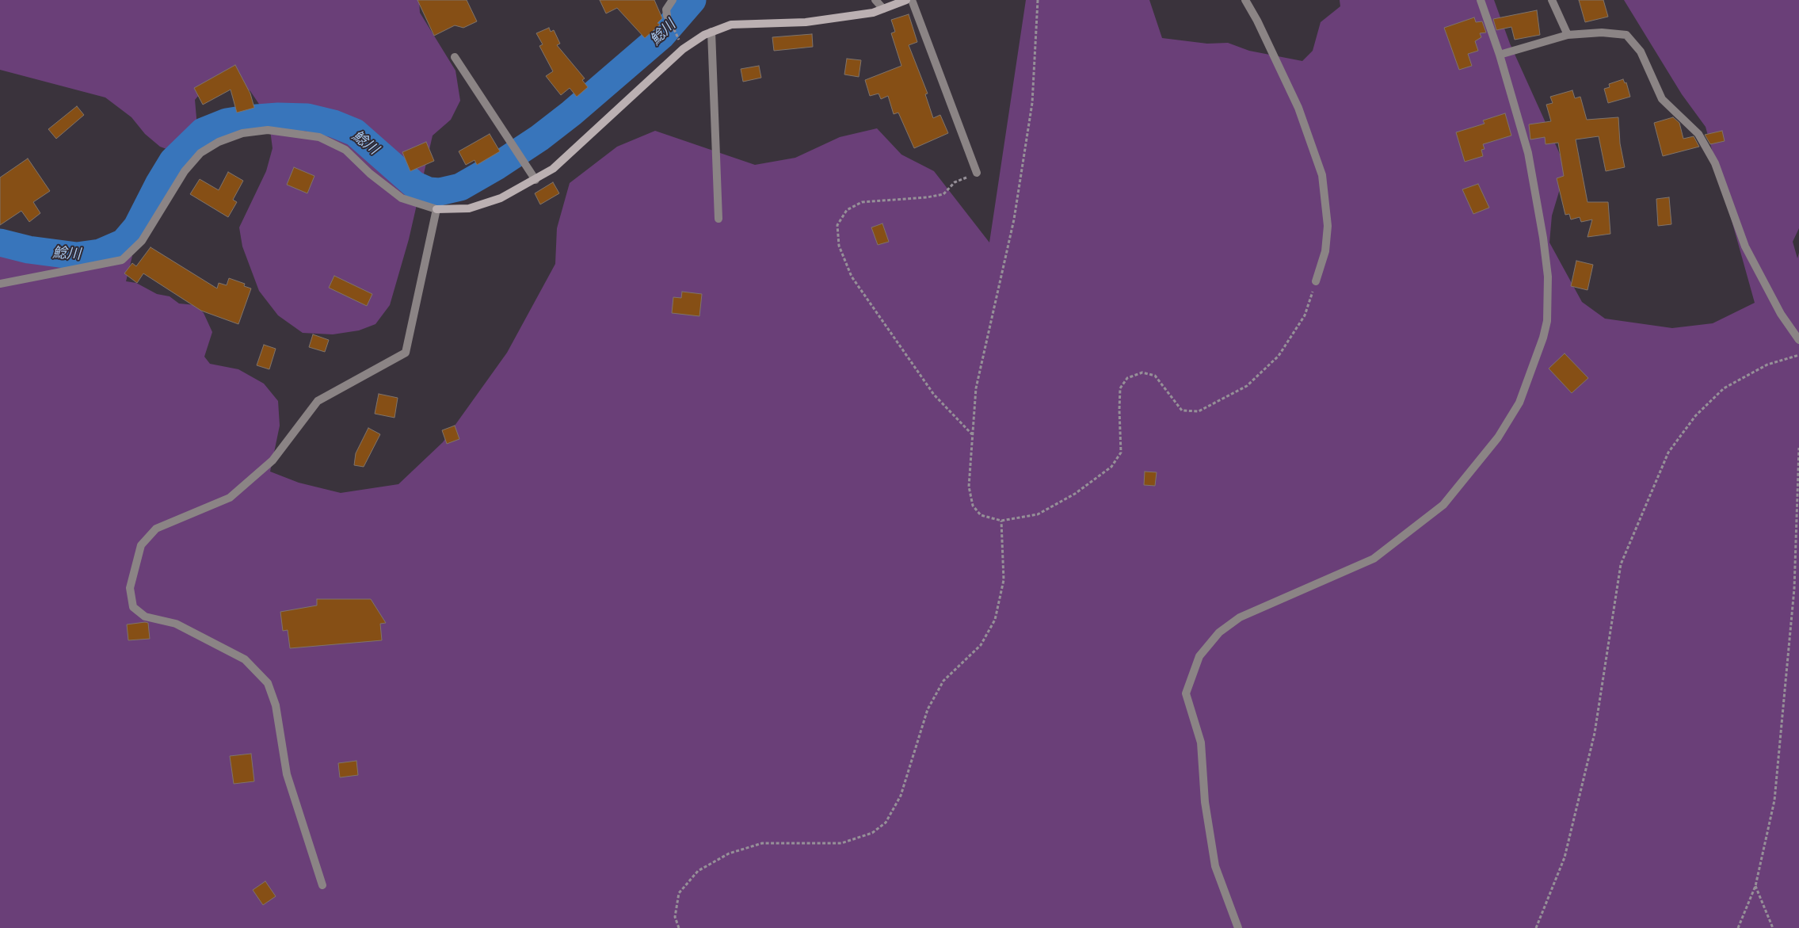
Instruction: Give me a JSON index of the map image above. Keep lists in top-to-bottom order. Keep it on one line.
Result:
{"water":["鯰川"]}
